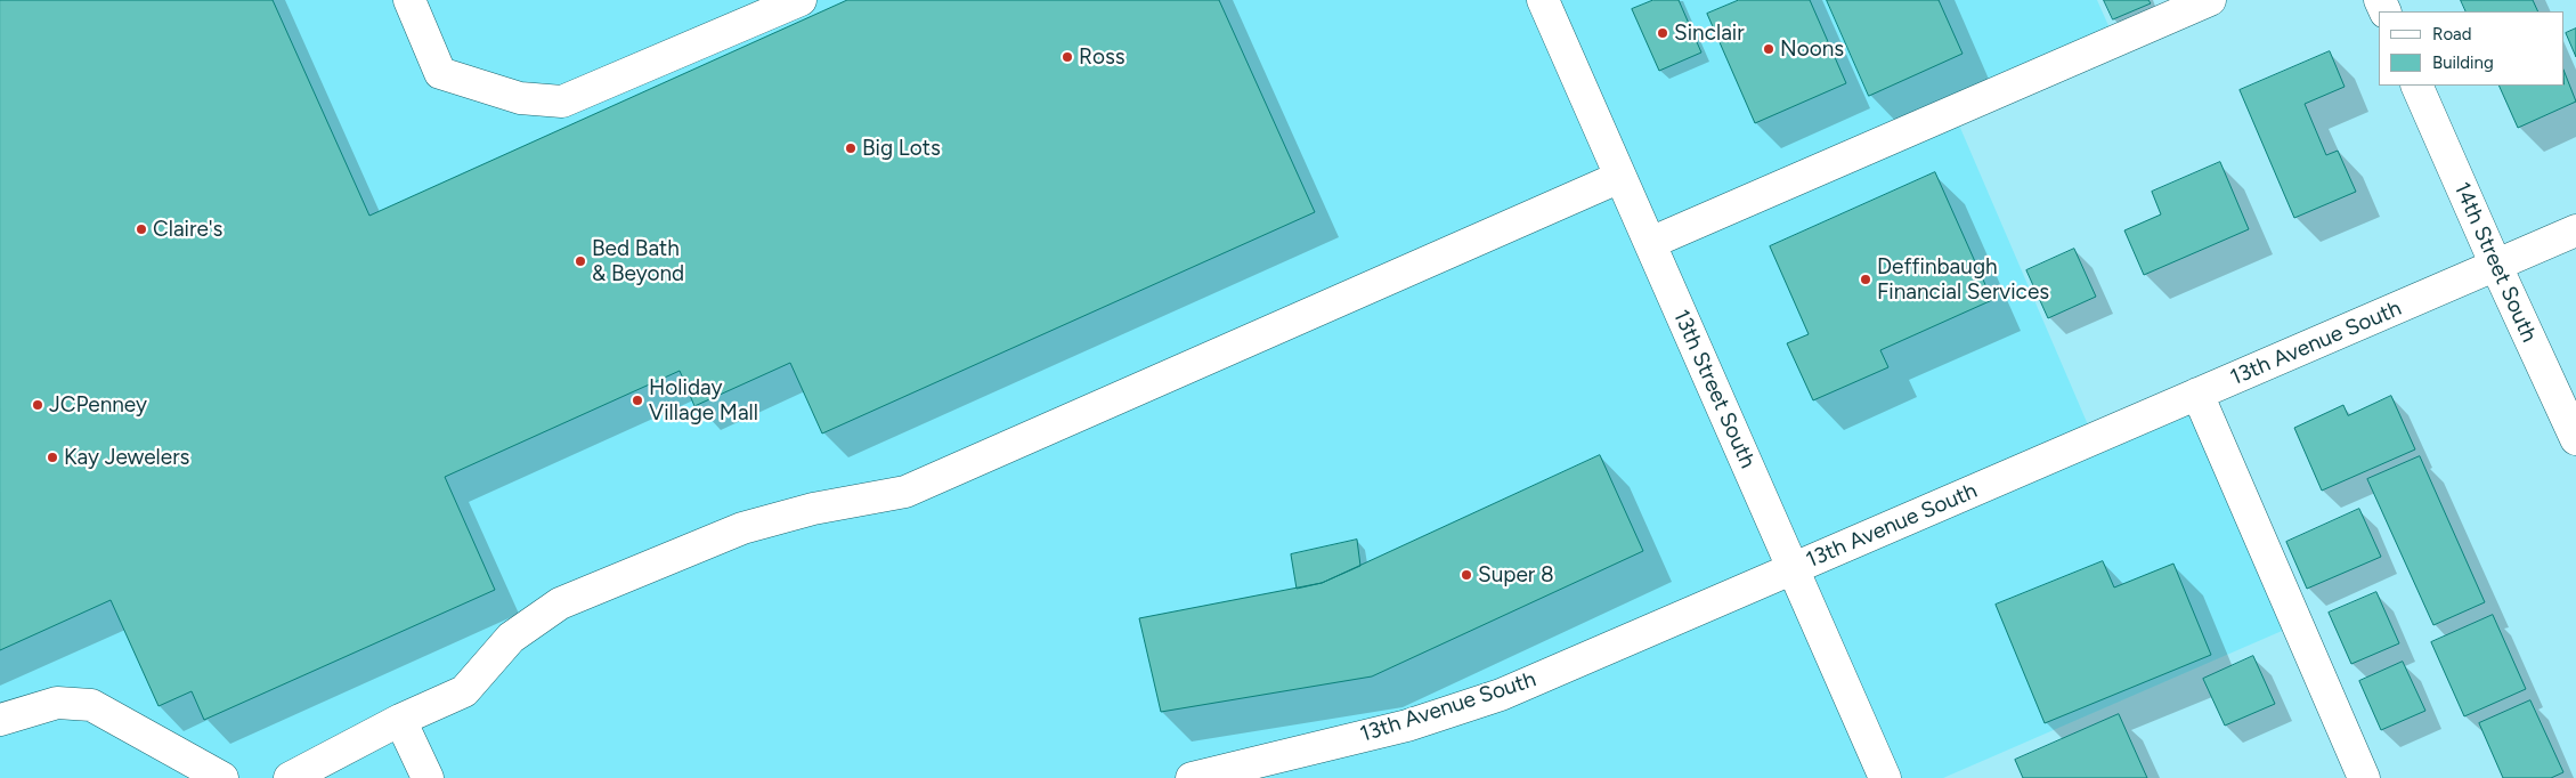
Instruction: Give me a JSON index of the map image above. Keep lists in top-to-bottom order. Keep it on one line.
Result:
{"streets":{"street":["14th Street South","13th Avenue South","13th Street South"]},"crossings":[["14th Street South","13th Avenue South"],["13th Avenue South","13th Street South"]],"places":["Sinclair","Noons","Ross","Big Lots","Claire's","Bed Bath & Beyond","Deffinbaugh Financial Services","Holiday Village Mall","JCPenney","Kay Jewelers","Super 8"],"legend":["Road","Building"]}
